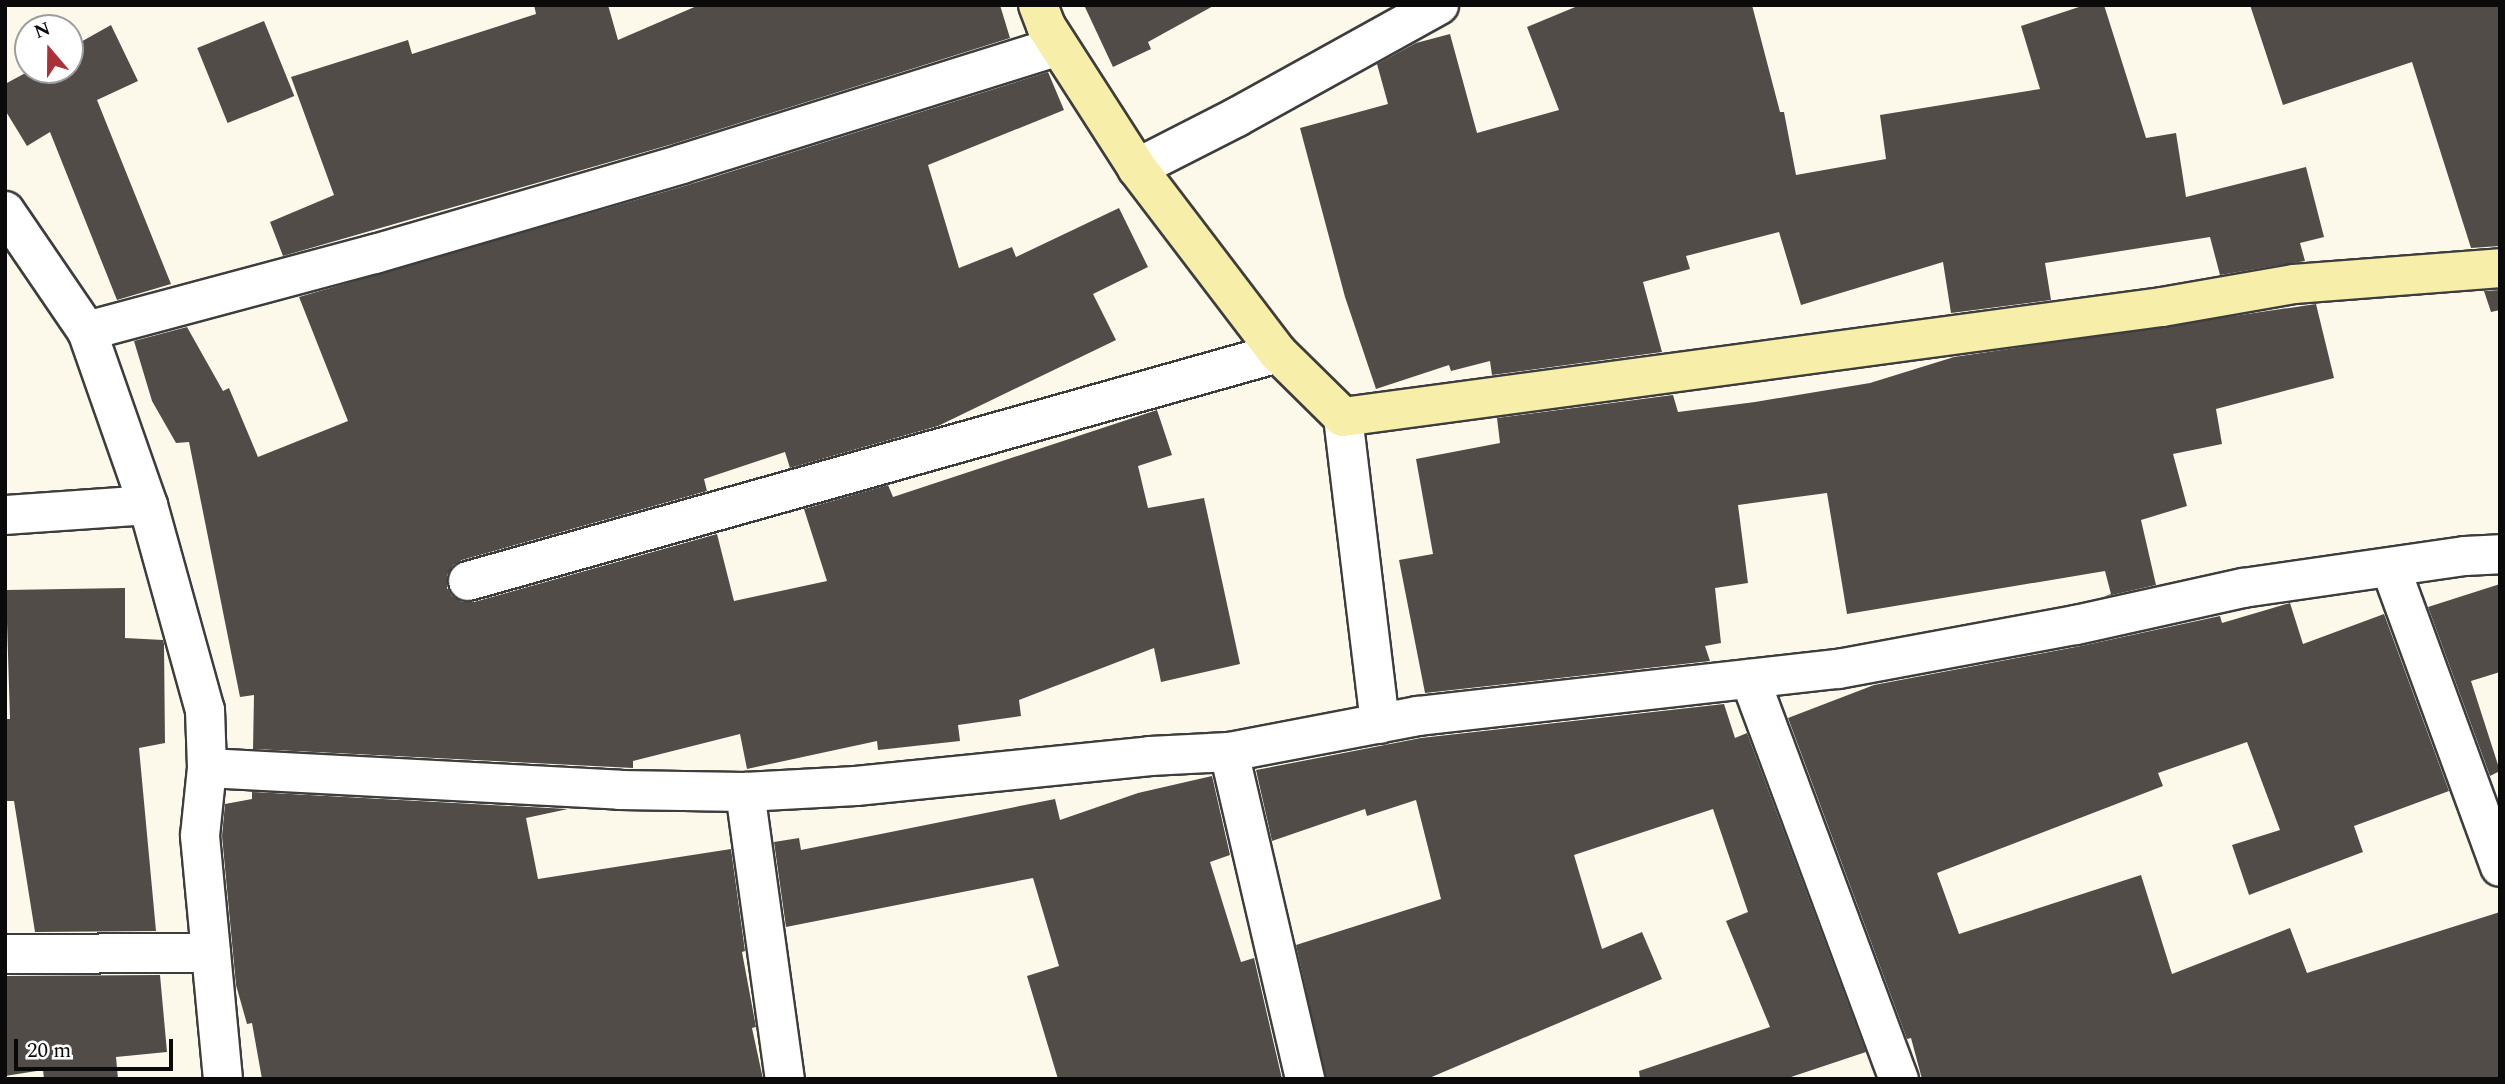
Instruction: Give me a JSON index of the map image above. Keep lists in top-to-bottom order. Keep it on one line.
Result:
{"scale_bar":"20 m","north":"top"}
